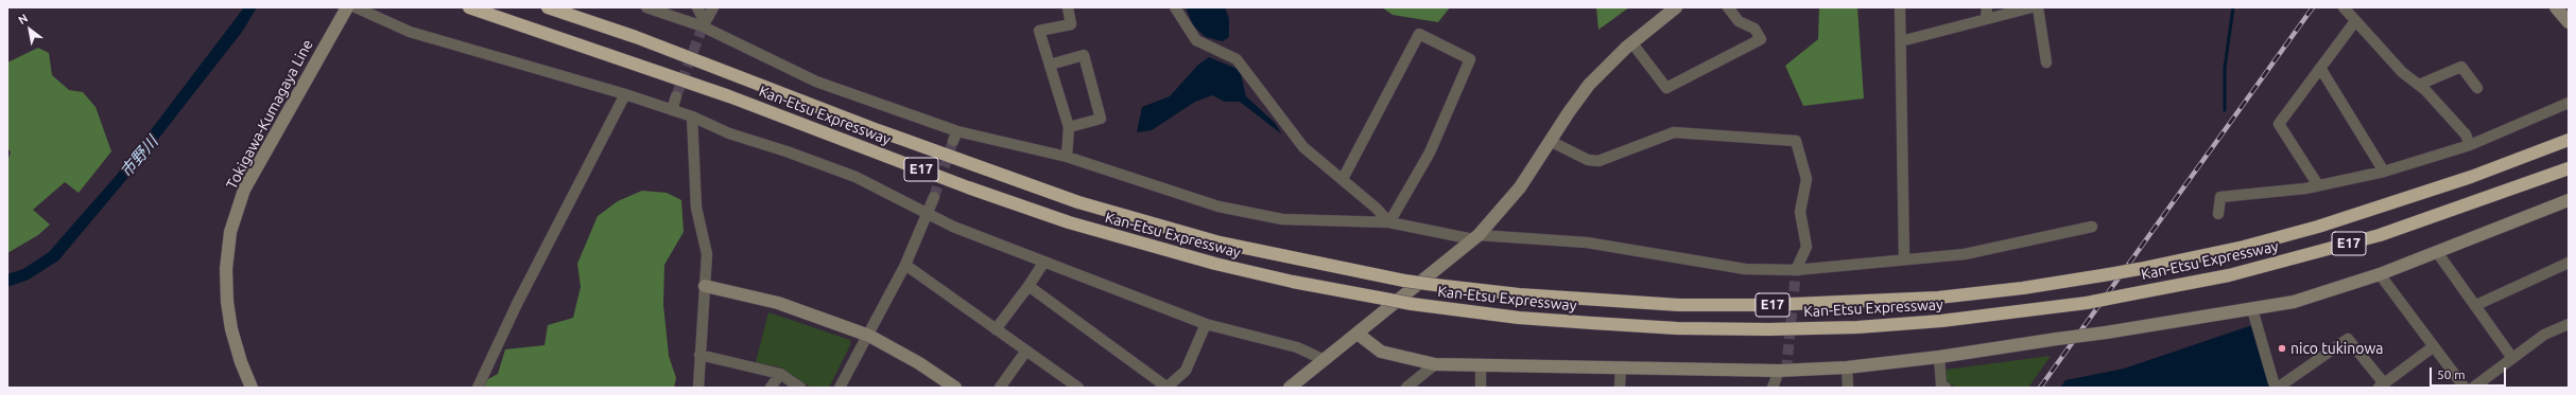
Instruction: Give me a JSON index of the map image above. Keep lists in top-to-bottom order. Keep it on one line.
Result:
{"streets":{"highway":["Kan-Etsu Expressway","E17"],"street":["Tokigawa-Kumagaya Line"]},"water":["市野川"],"places":["nico tukinowa"],"scale_bar":"50 m","north":"top left"}
